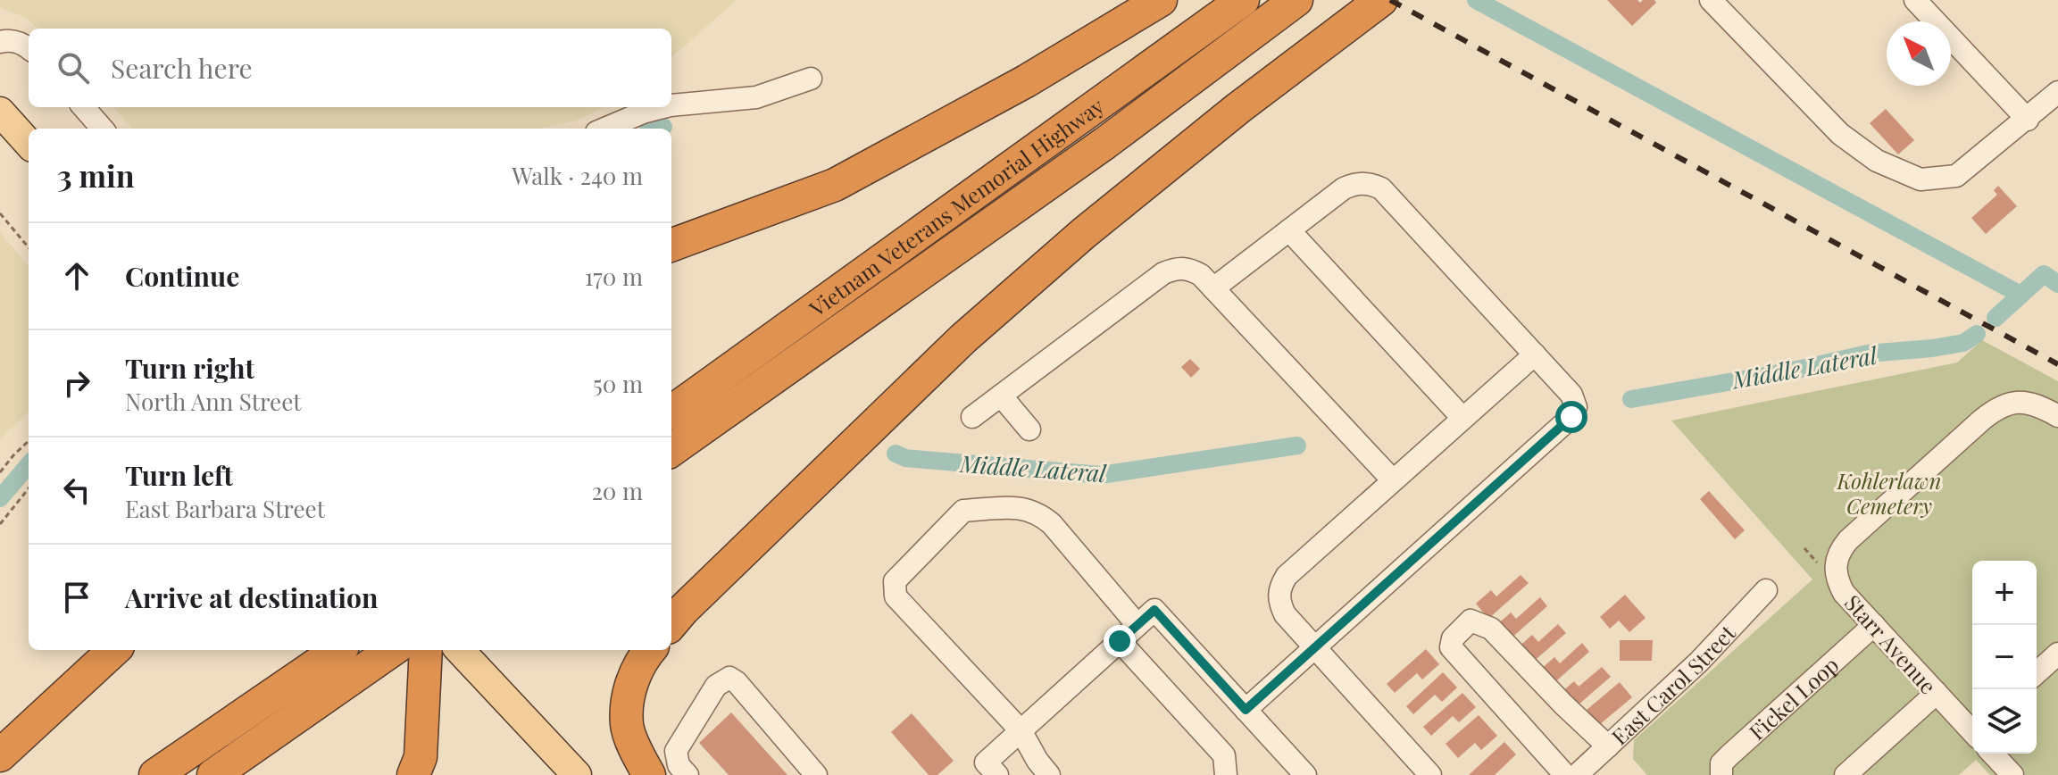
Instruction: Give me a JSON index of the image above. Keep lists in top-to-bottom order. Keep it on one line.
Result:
{"streets":{"highway":["Vietnam Veterans Memorial Highway"],"street":["Starr Avenue","East Carol Street","Fickel Loop"]},"crossings":[["Starr Avenue","Fickel Loop"]],"water":["Middle Lateral"],"parks":["Kohlerlawn Cemetery"],"north":"top left","page":{"search":"Search here","heading":["3 min","Walk · 240 m"],"list":[["Continue","170 m"],["Turn right","North Ann Street","50 m"],["Turn left","East Barbara Street","20 m"],"Arrive at destination"],"map_buttons":["+","−"]}}
